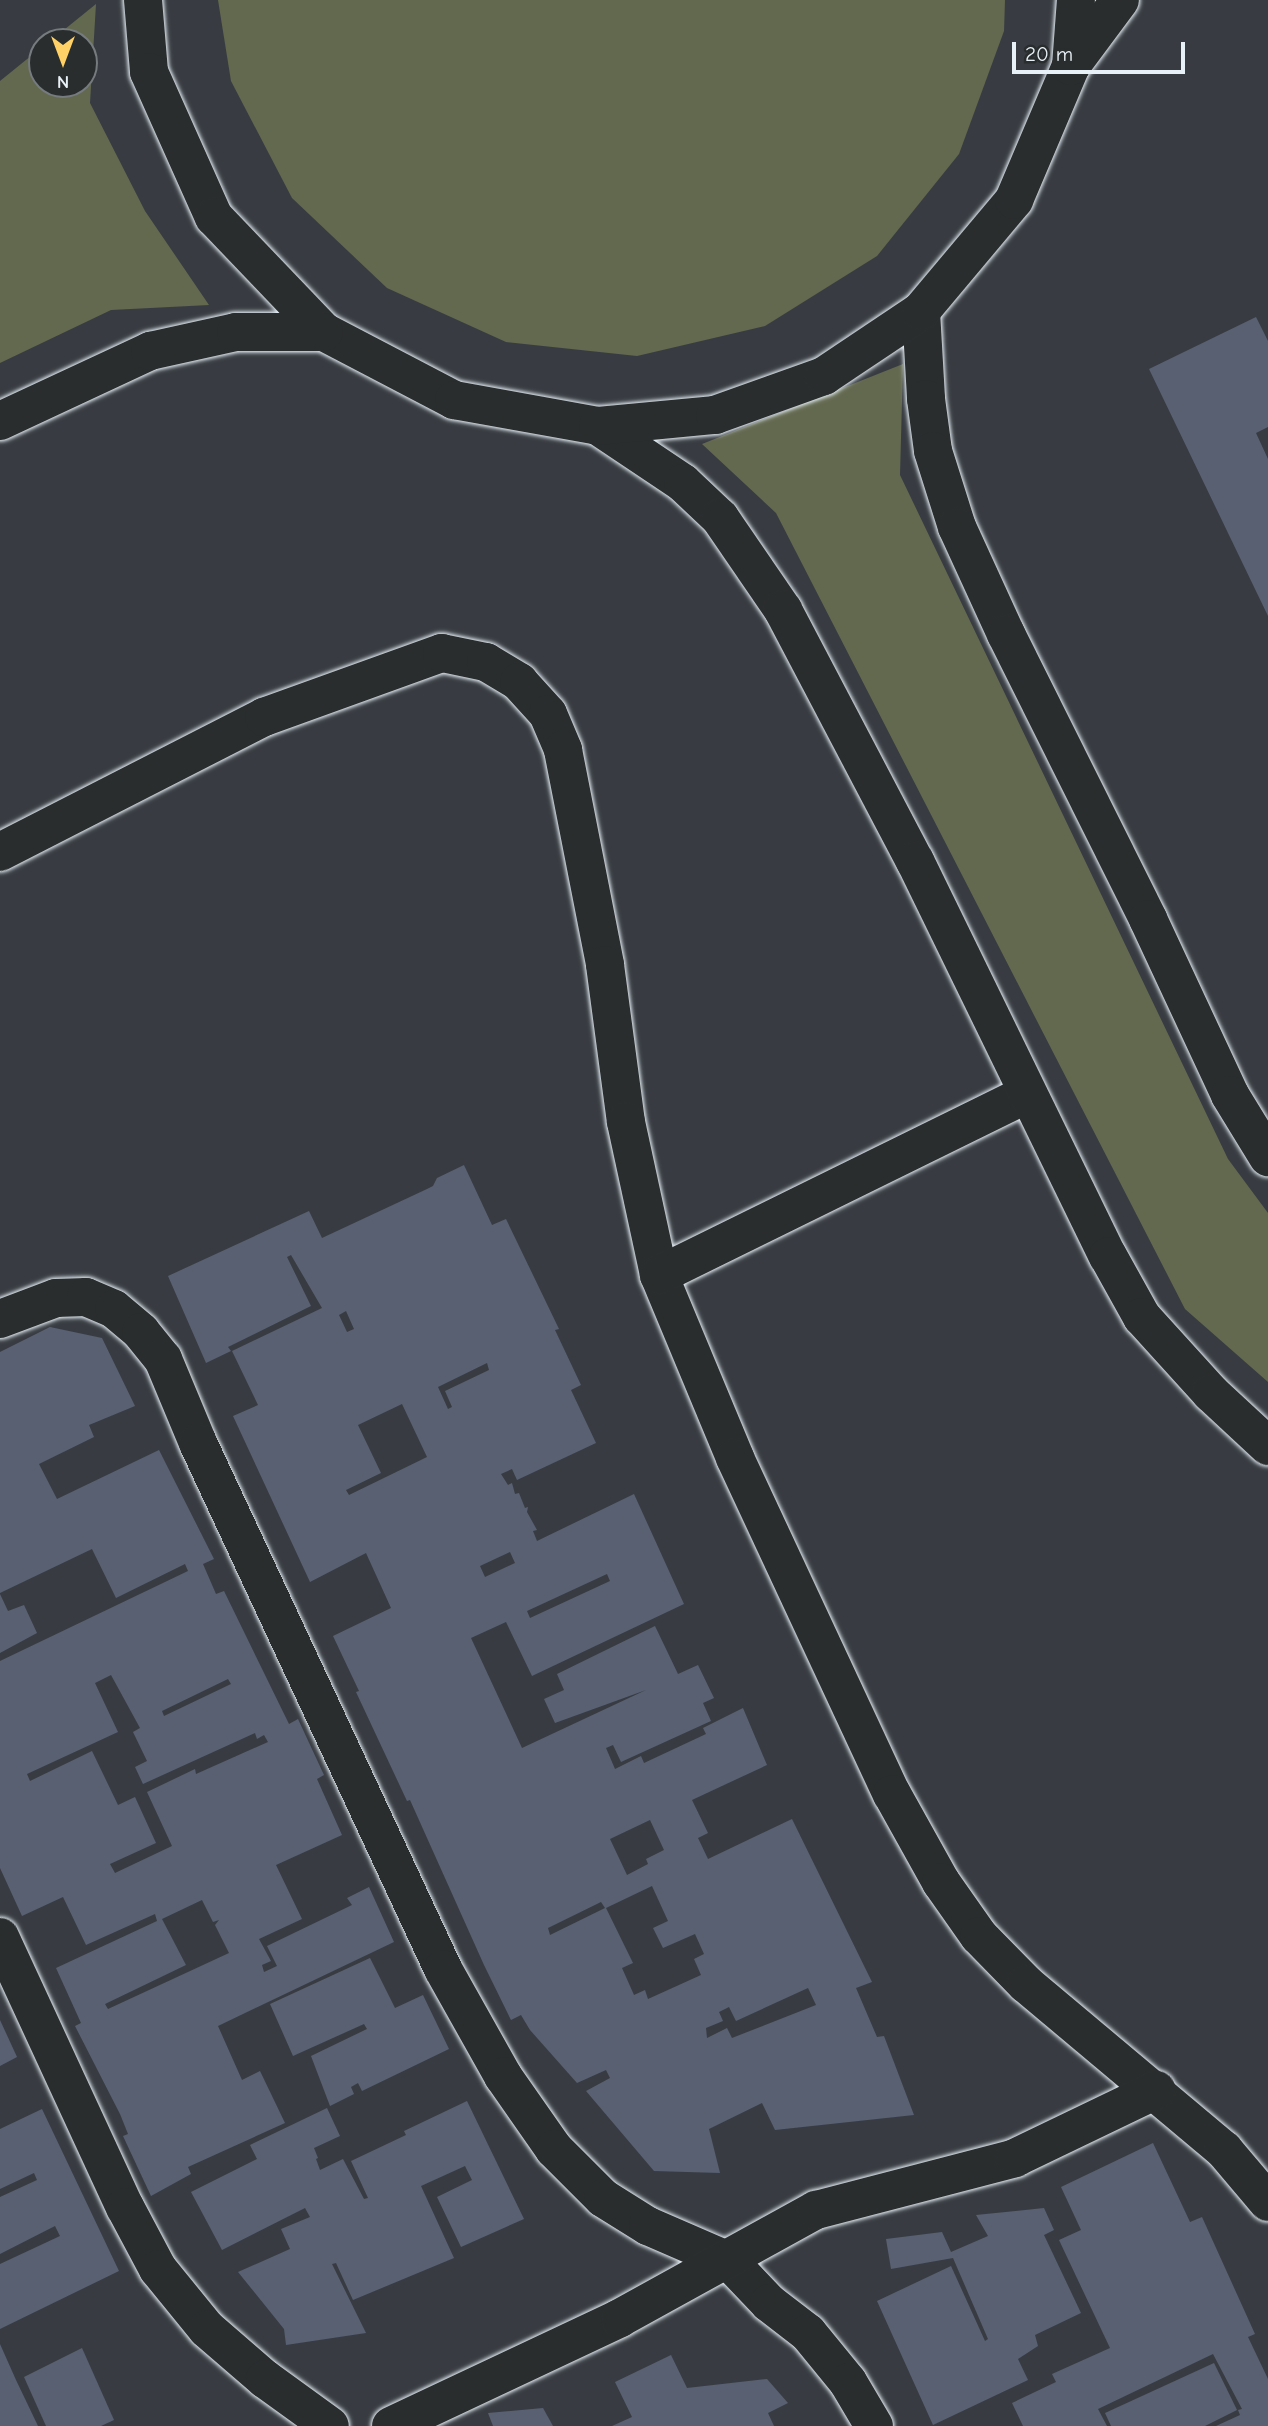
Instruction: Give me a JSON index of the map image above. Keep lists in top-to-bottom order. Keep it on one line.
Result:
{"scale_bar":"20 m","north":"bottom"}
